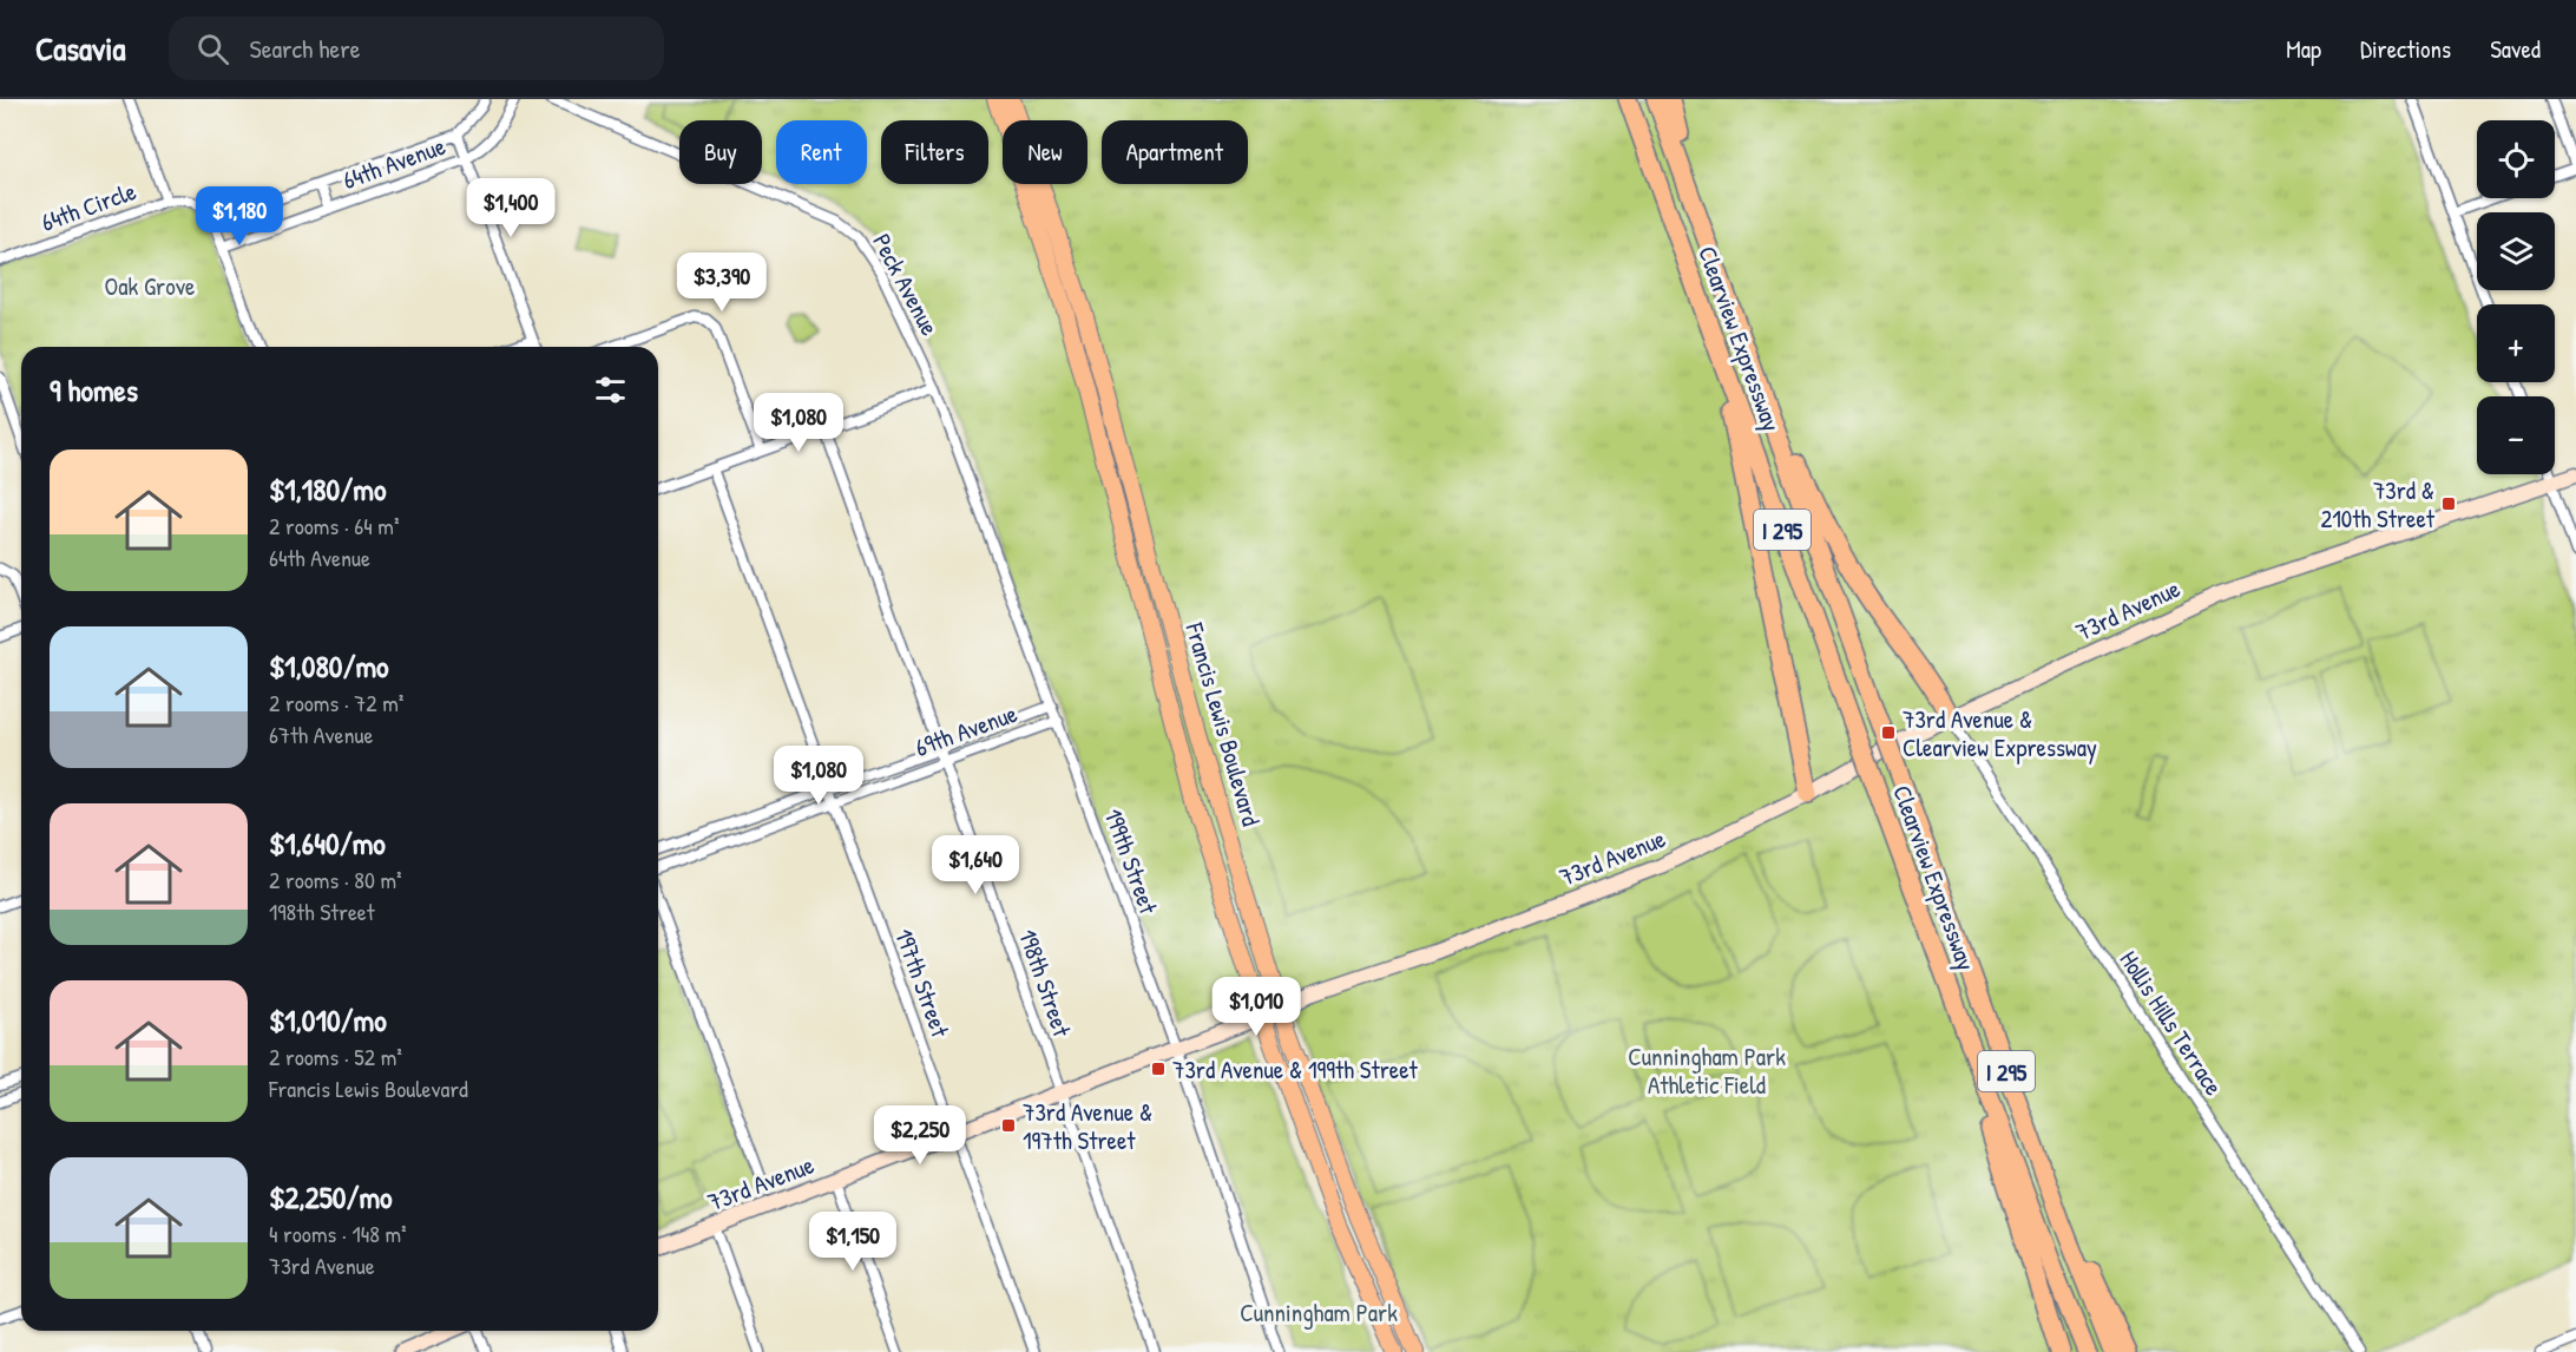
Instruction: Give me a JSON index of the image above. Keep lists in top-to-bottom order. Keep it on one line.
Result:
{"streets":{"highway":["Clearview Expressway","I 295"],"main road":["Francis Lewis Boulevard"],"street":["64th Avenue","64th Circle","Peck Avenue","73rd Avenue","69th Avenue","199th Street","197th Street","198th Street","Hollis Hills Terrace"]},"crossings":[["64th Avenue","64th Circle"],["Peck Avenue","199th Street"],["73rd Avenue","Francis Lewis Boulevard"],["73rd Avenue","199th Street"],["73rd Avenue","197th Street"],["73rd Avenue","198th Street"],["73rd Avenue","Hollis Hills Terrace"],["69th Avenue","199th Street"],["69th Avenue","197th Street"],["69th Avenue","198th Street"]],"parks":["Oak Grove","Cunningham Park Athletic Field","Cunningham Park"],"places":{"transit":["73rd & 210th Street","73rd Avenue & Clearview Expressway","73rd Avenue & 199th Street","73rd Avenue & 197th Street"]},"page":{"header":"Casavia","search":"Search here","nav":["Map","Directions","Saved"],"map_buttons":["+","−"],"chip":["Buy","Rent","Filters","New","Apartment"],"price":["$1,400","$1,180","$3,390","$1,080","$1,080","$1,640","$1,010","$2,250","$1,150"],"heading":"9 homes","list":[{"name":"$1,180/mo","note":"2 rooms · 64 m² · 64th Avenue"},{"name":"$1,080/mo","note":"2 rooms · 72 m² · 67th Avenue"},{"name":"$1,640/mo","note":"2 rooms · 80 m² · 198th Street"},{"name":"$1,010/mo","note":"2 rooms · 52 m² · Francis Lewis Boulevard"},{"name":"$2,250/mo","note":"4 rooms · 148 m² · 73rd Avenue"}]}}
